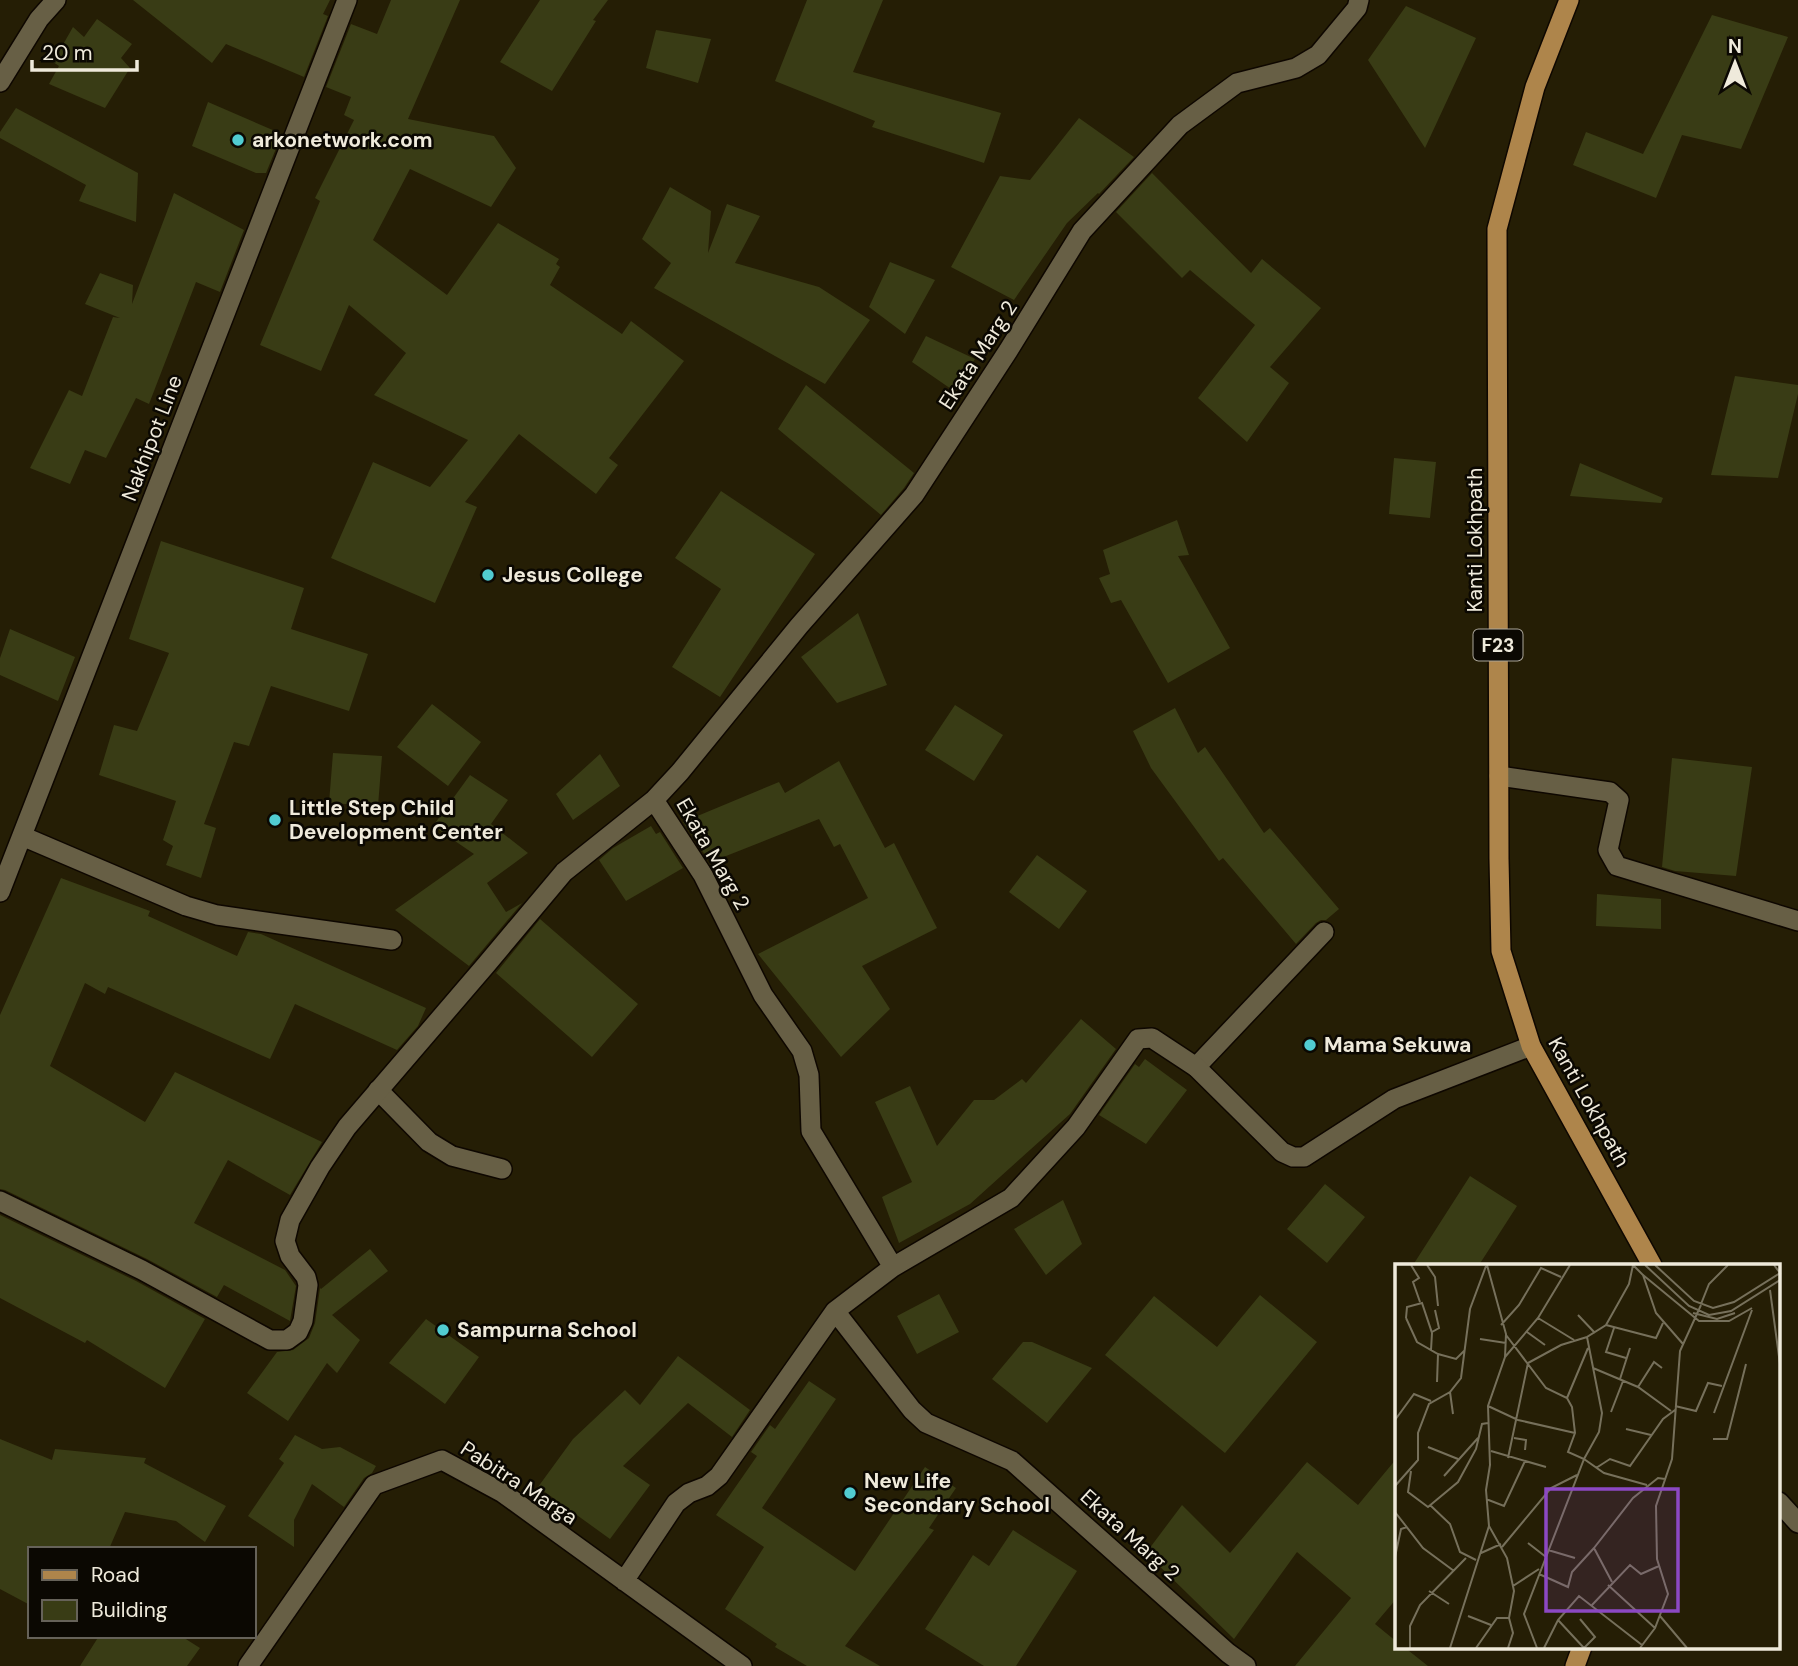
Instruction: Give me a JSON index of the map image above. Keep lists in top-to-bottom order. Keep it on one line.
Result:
{"streets":{"main road":["Kanti Lokhpath","F23"],"street":["Ekata Marg 2","Nakhipot Line","Pabitra Marga"]},"places":["arkonetwork.com","Jesus College","Little Step Child Development Center","Mama Sekuwa","Sampurna School","New Life Secondary School"],"legend":["Road","Building"],"scale_bar":"20 m","north":"top"}
